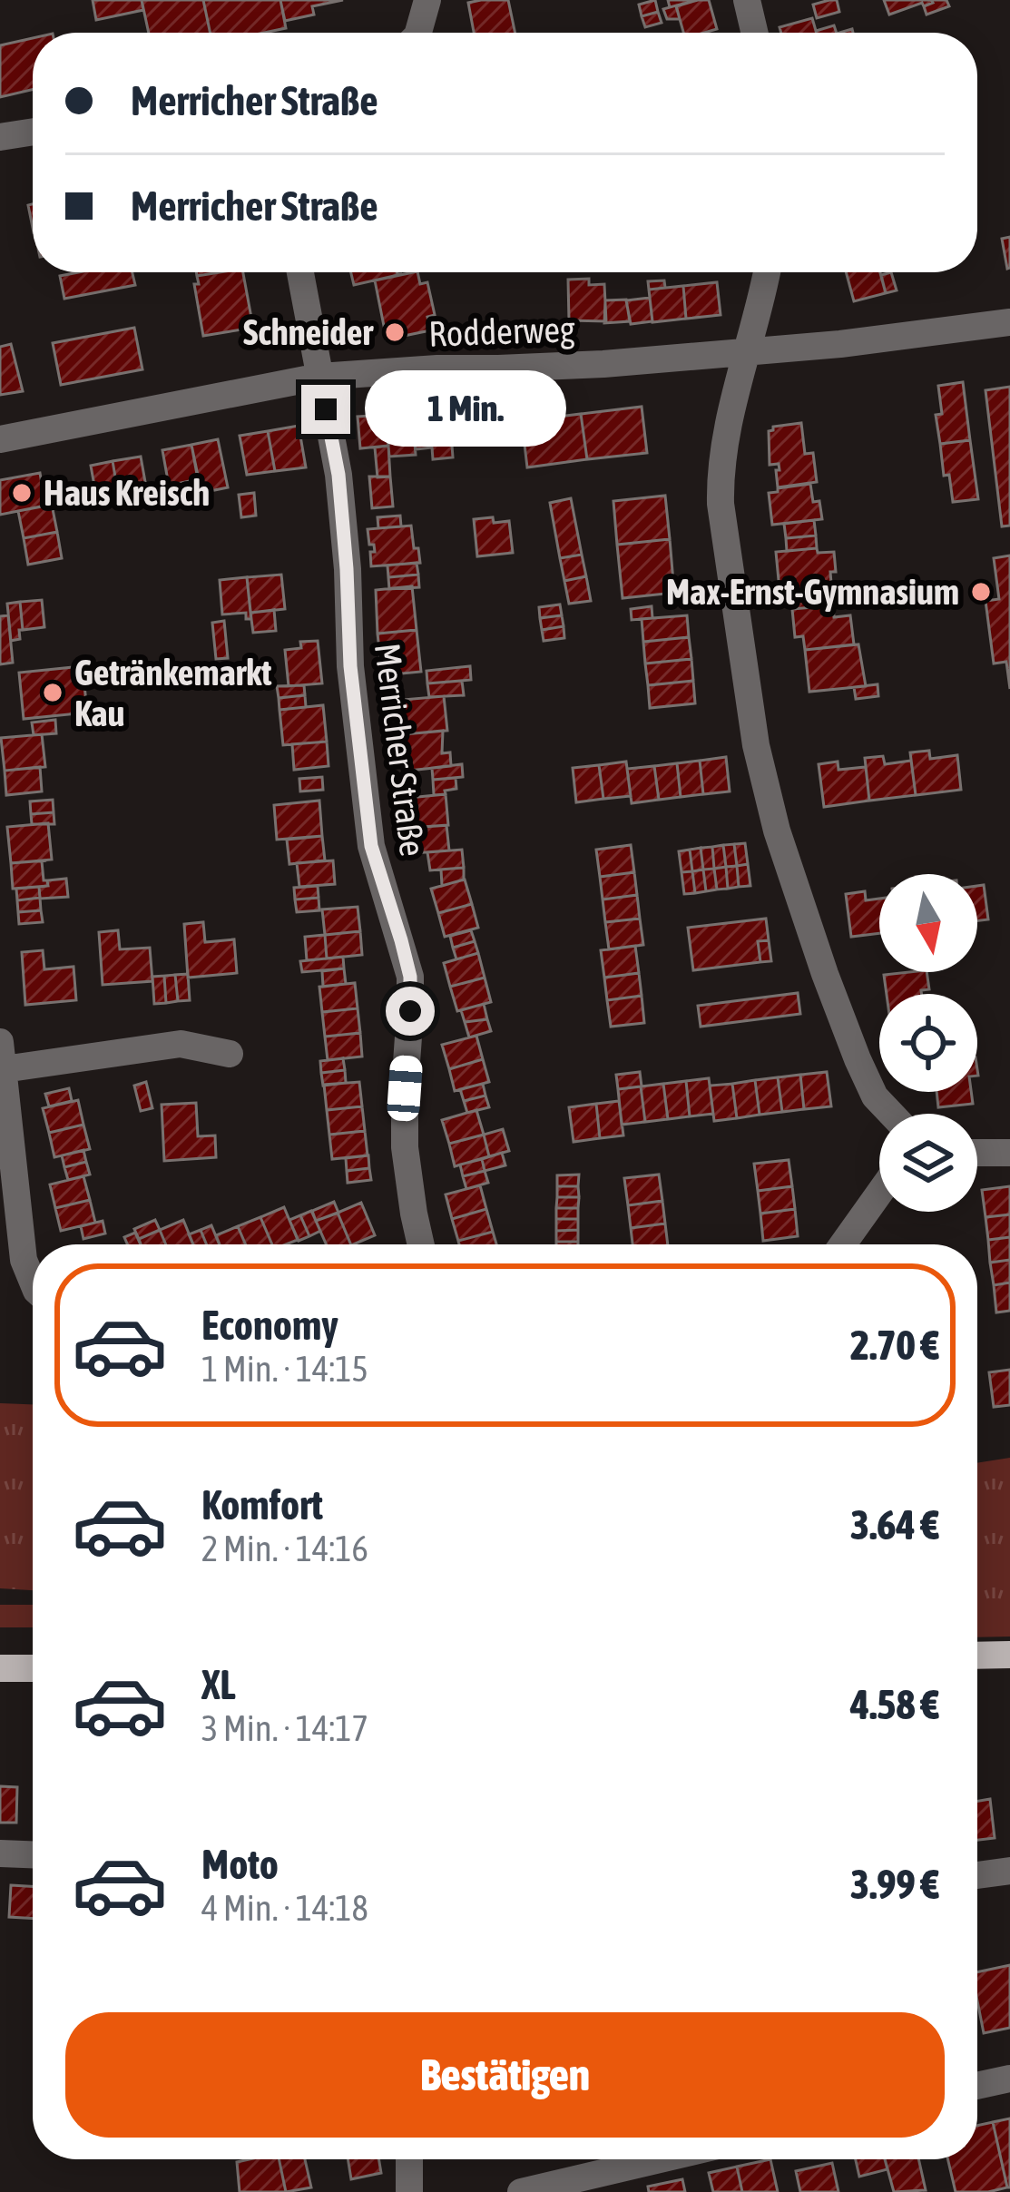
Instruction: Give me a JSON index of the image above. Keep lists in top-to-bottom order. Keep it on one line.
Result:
{"streets":{"street":["Rodderweg","Merricher Straße"]},"crossings":[["Rodderweg","Merricher Straße"]],"places":["Schneider","Haus Kreisch","Max-Ernst-Gymnasium","Getränkemarkt Kau"],"north":"bottom","page":{"banner":["Merricher Straße","Merricher Straße"],"bubble":"1 Min.","list":[{"name":"Economy","note":"1 Min. · 14:15","value":"2.70 €"},{"name":"Komfort","note":"2 Min. · 14:16","value":"3.64 €"},{"name":"XL","note":"3 Min. · 14:17","value":"4.58 €"},{"name":"Moto","note":"4 Min. · 14:18","value":"3.99 €"}],"buttons":"Bestätigen"}}
